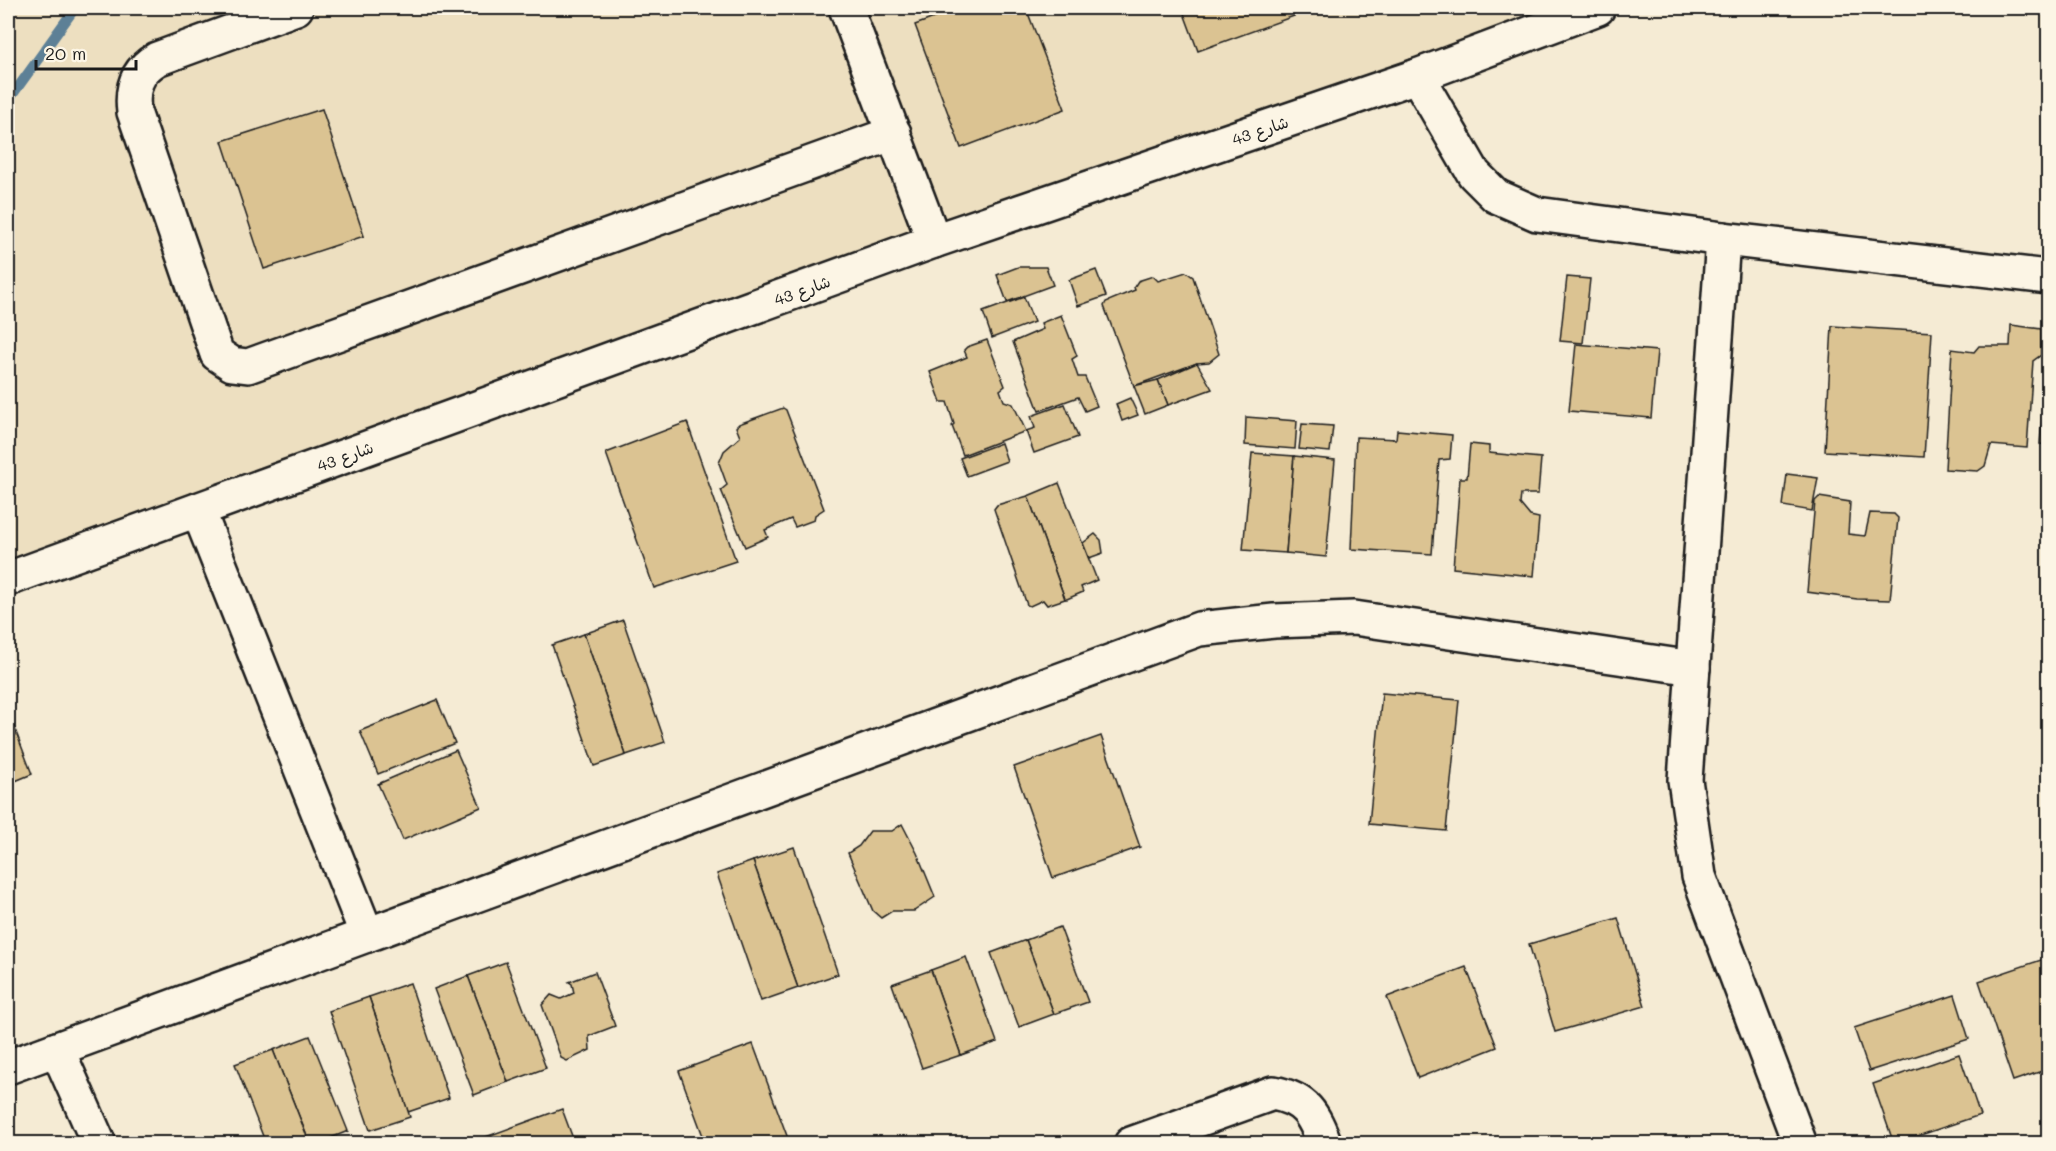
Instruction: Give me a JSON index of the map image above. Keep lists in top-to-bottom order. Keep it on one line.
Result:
{"streets":{"street":["شارع 43"]},"scale_bar":"20 m"}
